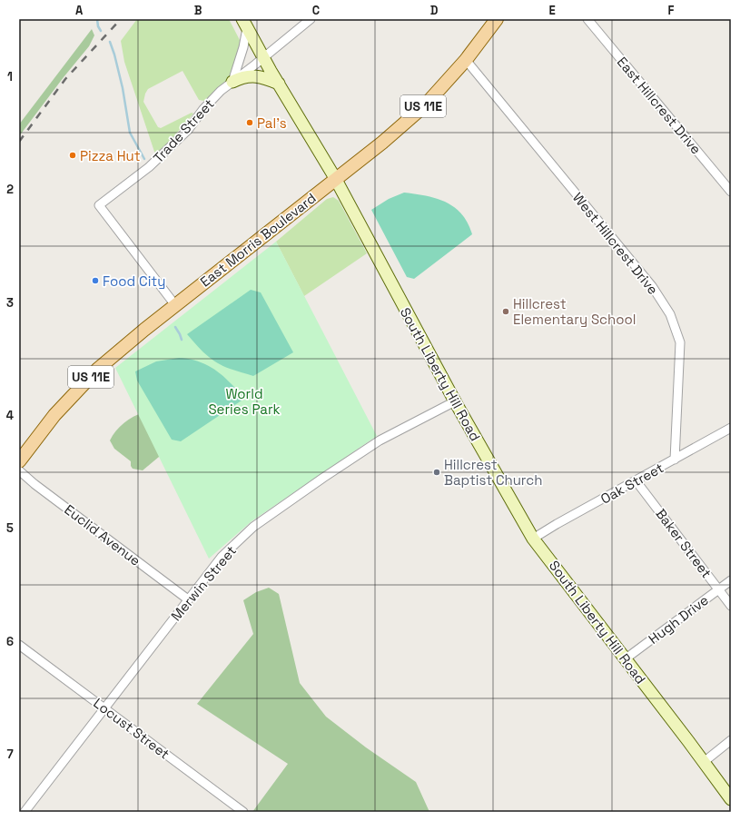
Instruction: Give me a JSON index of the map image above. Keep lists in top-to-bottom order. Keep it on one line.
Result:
{"streets":{"main road":["US 11E","East Morris Boulevard"],"street":["East Hillcrest Drive","Trade Street","West Hillcrest Drive","South Liberty Hill Road","Oak Street","Euclid Avenue","Baker Street","Merwin Street","Hugh Drive","Locust Street"]},"crossings":[["Trade Street","East Morris Boulevard"],["Trade Street","South Liberty Hill Road"],["East Morris Boulevard","West Hillcrest Drive"],["East Morris Boulevard","South Liberty Hill Road"],["West Hillcrest Drive","Oak Street"],["South Liberty Hill Road","Oak Street"],["South Liberty Hill Road","Merwin Street"],["South Liberty Hill Road","Hugh Drive"],["Oak Street","Baker Street"],["Euclid Avenue","Merwin Street"],["Baker Street","Hugh Drive"],["Merwin Street","Locust Street"]],"parks":["World Series Park"],"places":["Pal's","Pizza Hut","Food City","Hillcrest Elementary School","Hillcrest Baptist Church"],"grid":{"columns":["A","B","C","D","E","F"],"rows":["1","2","3","4","5","6","7"]}}
